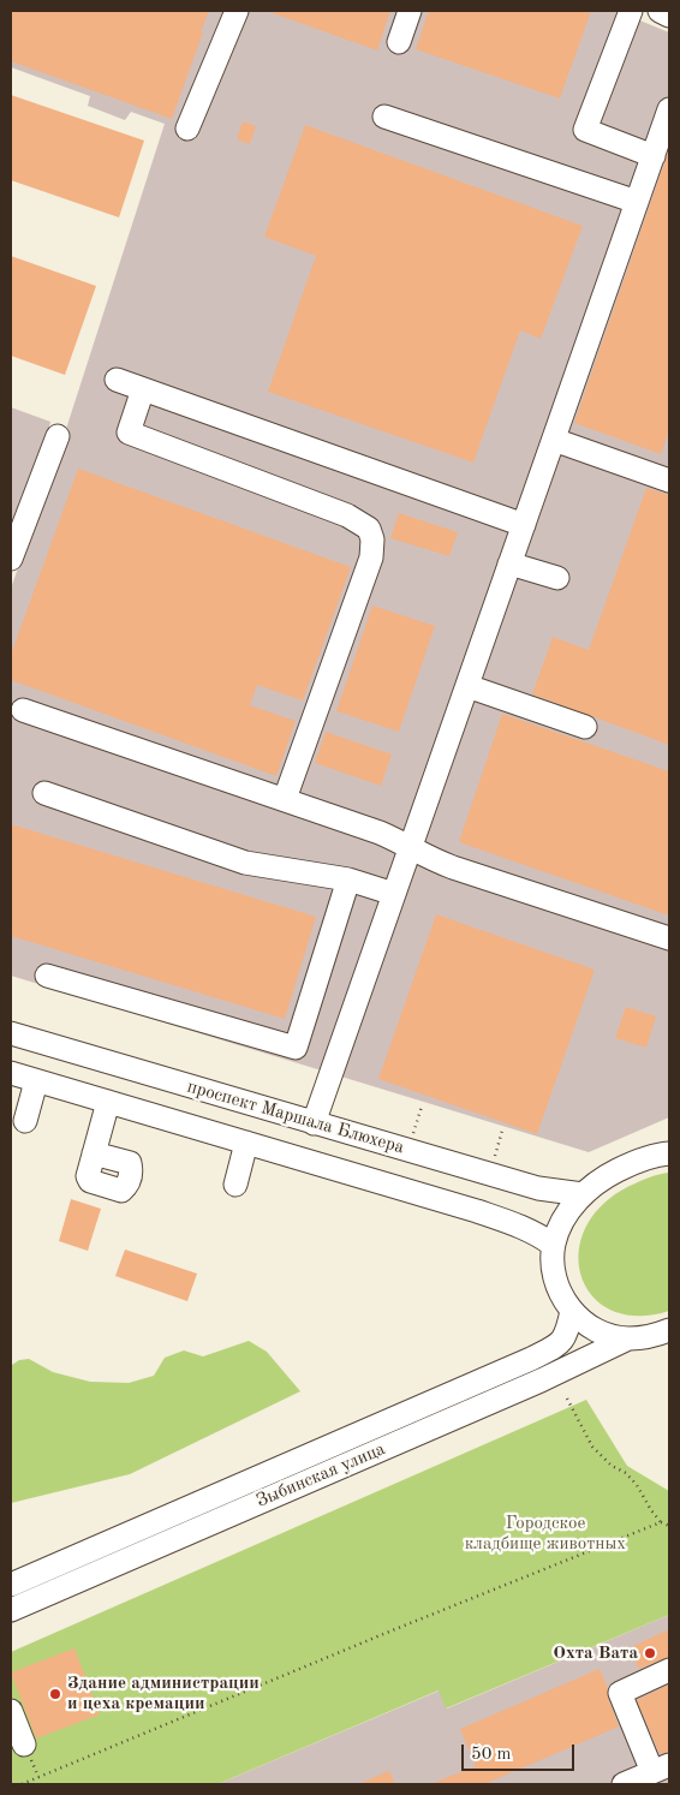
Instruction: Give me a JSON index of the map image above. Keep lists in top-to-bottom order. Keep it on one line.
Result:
{"streets":{"street":["проспект Маршала Блюхера","Зыбинская улица"]},"parks":["Городское кладбище животных"],"places":["Охта Вата","Здание администрации и цеха кремации"],"scale_bar":"50 m"}
